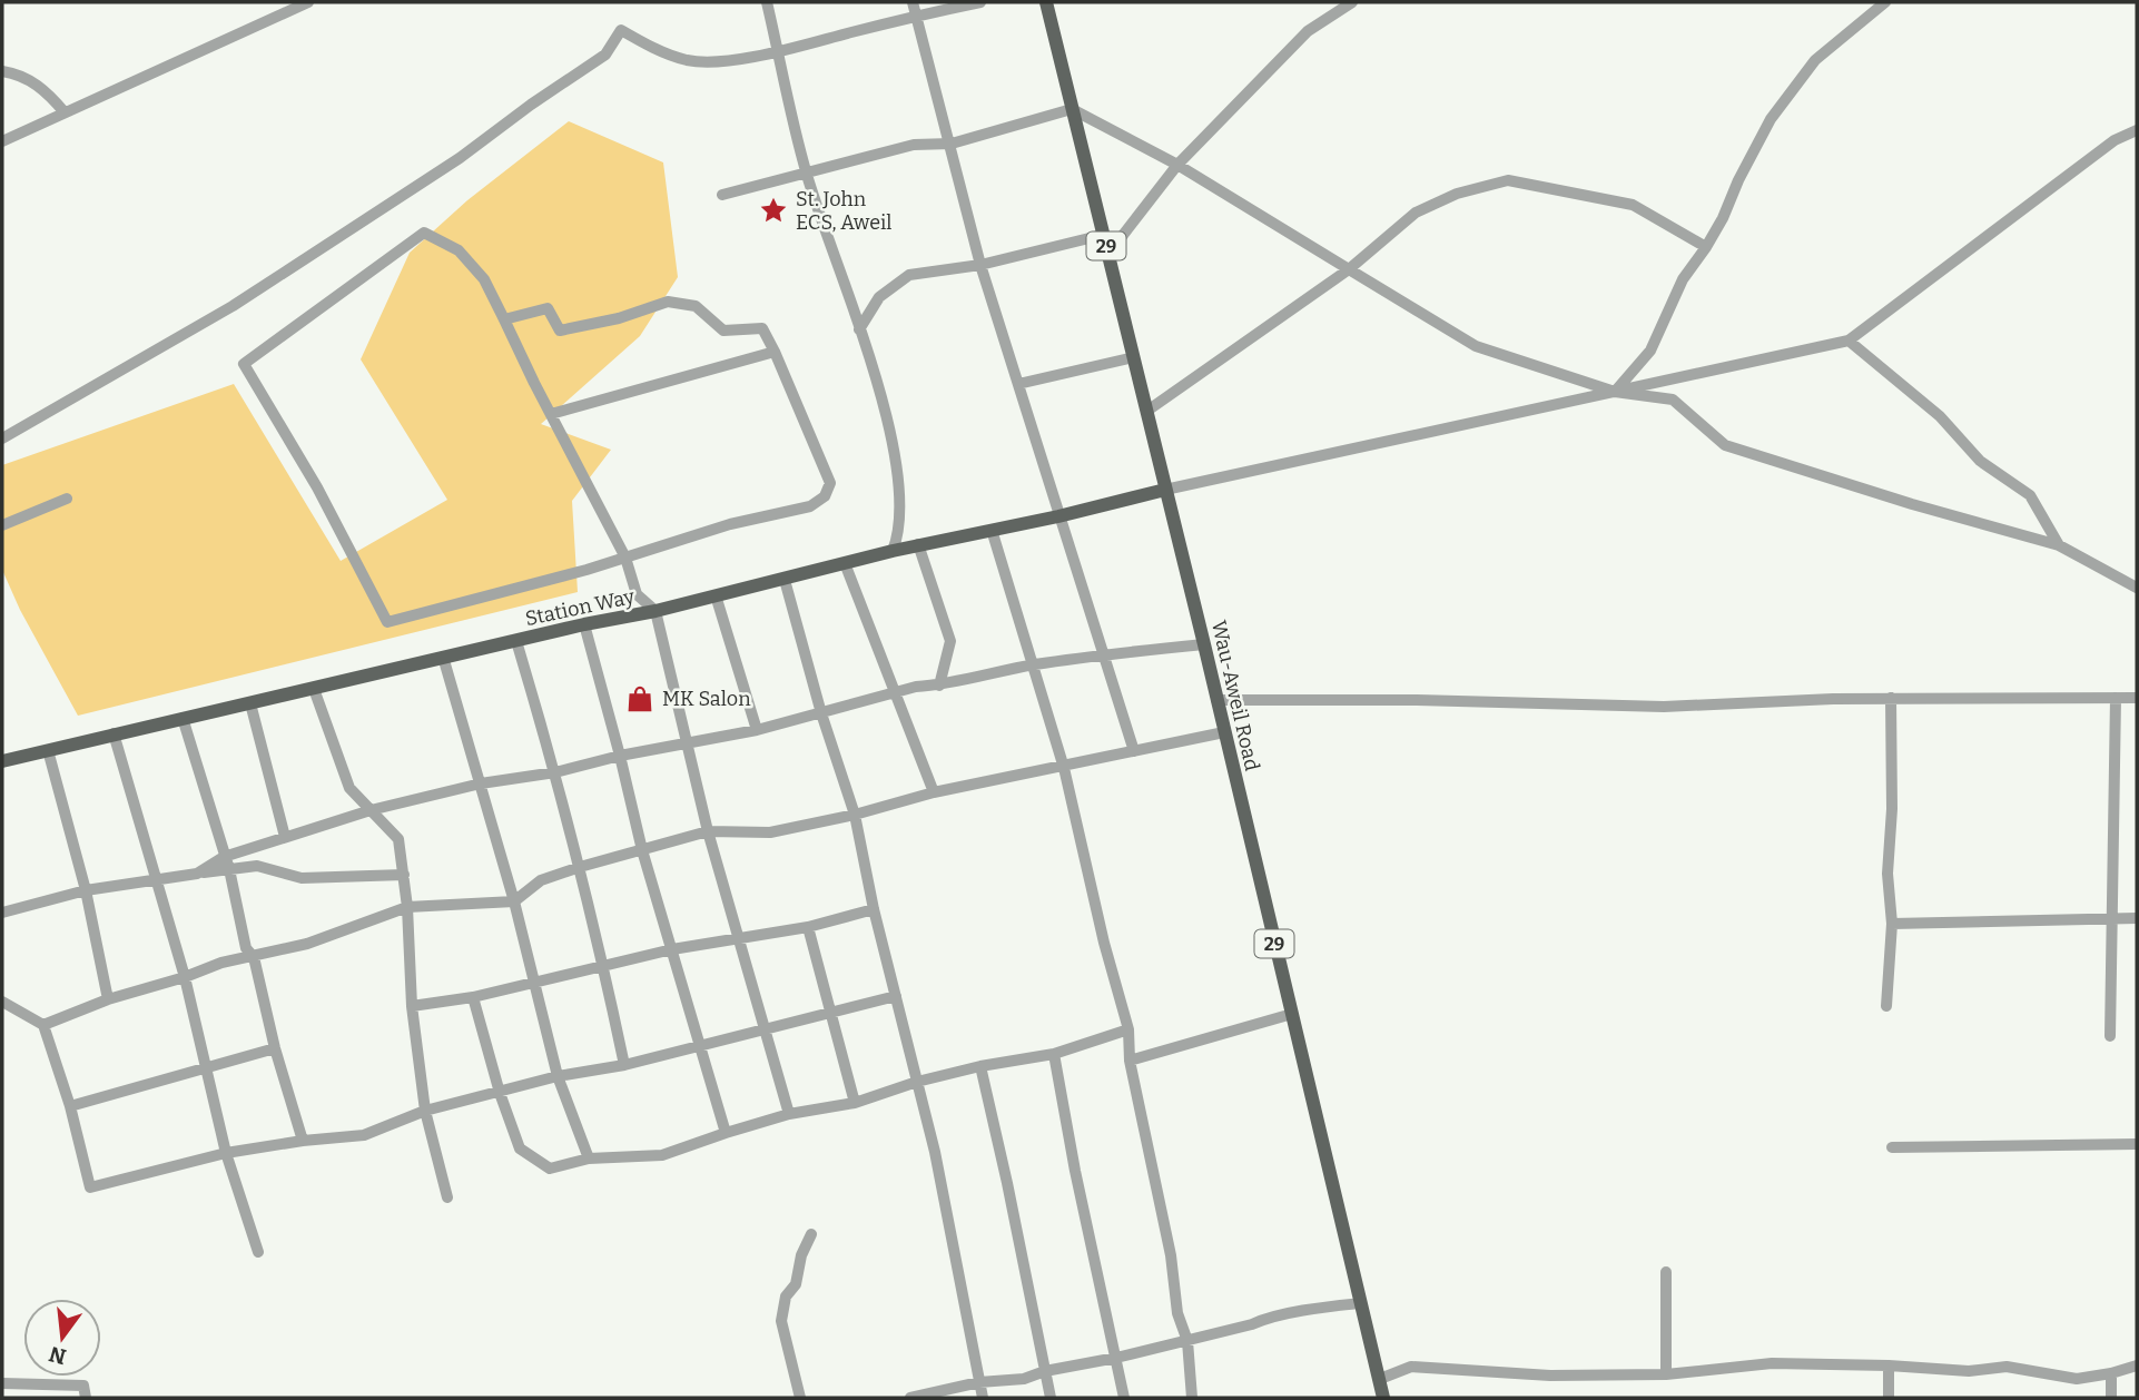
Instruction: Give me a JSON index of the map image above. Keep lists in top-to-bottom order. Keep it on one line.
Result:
{"streets":{"main road":["29","Station Way","Wau-Aweil Road"]},"crossings":[["Station Way","Wau-Aweil Road"]],"places":{"place":["St. John ECS, Aweil"],"shop":["MK Salon"]},"north":"bottom"}
